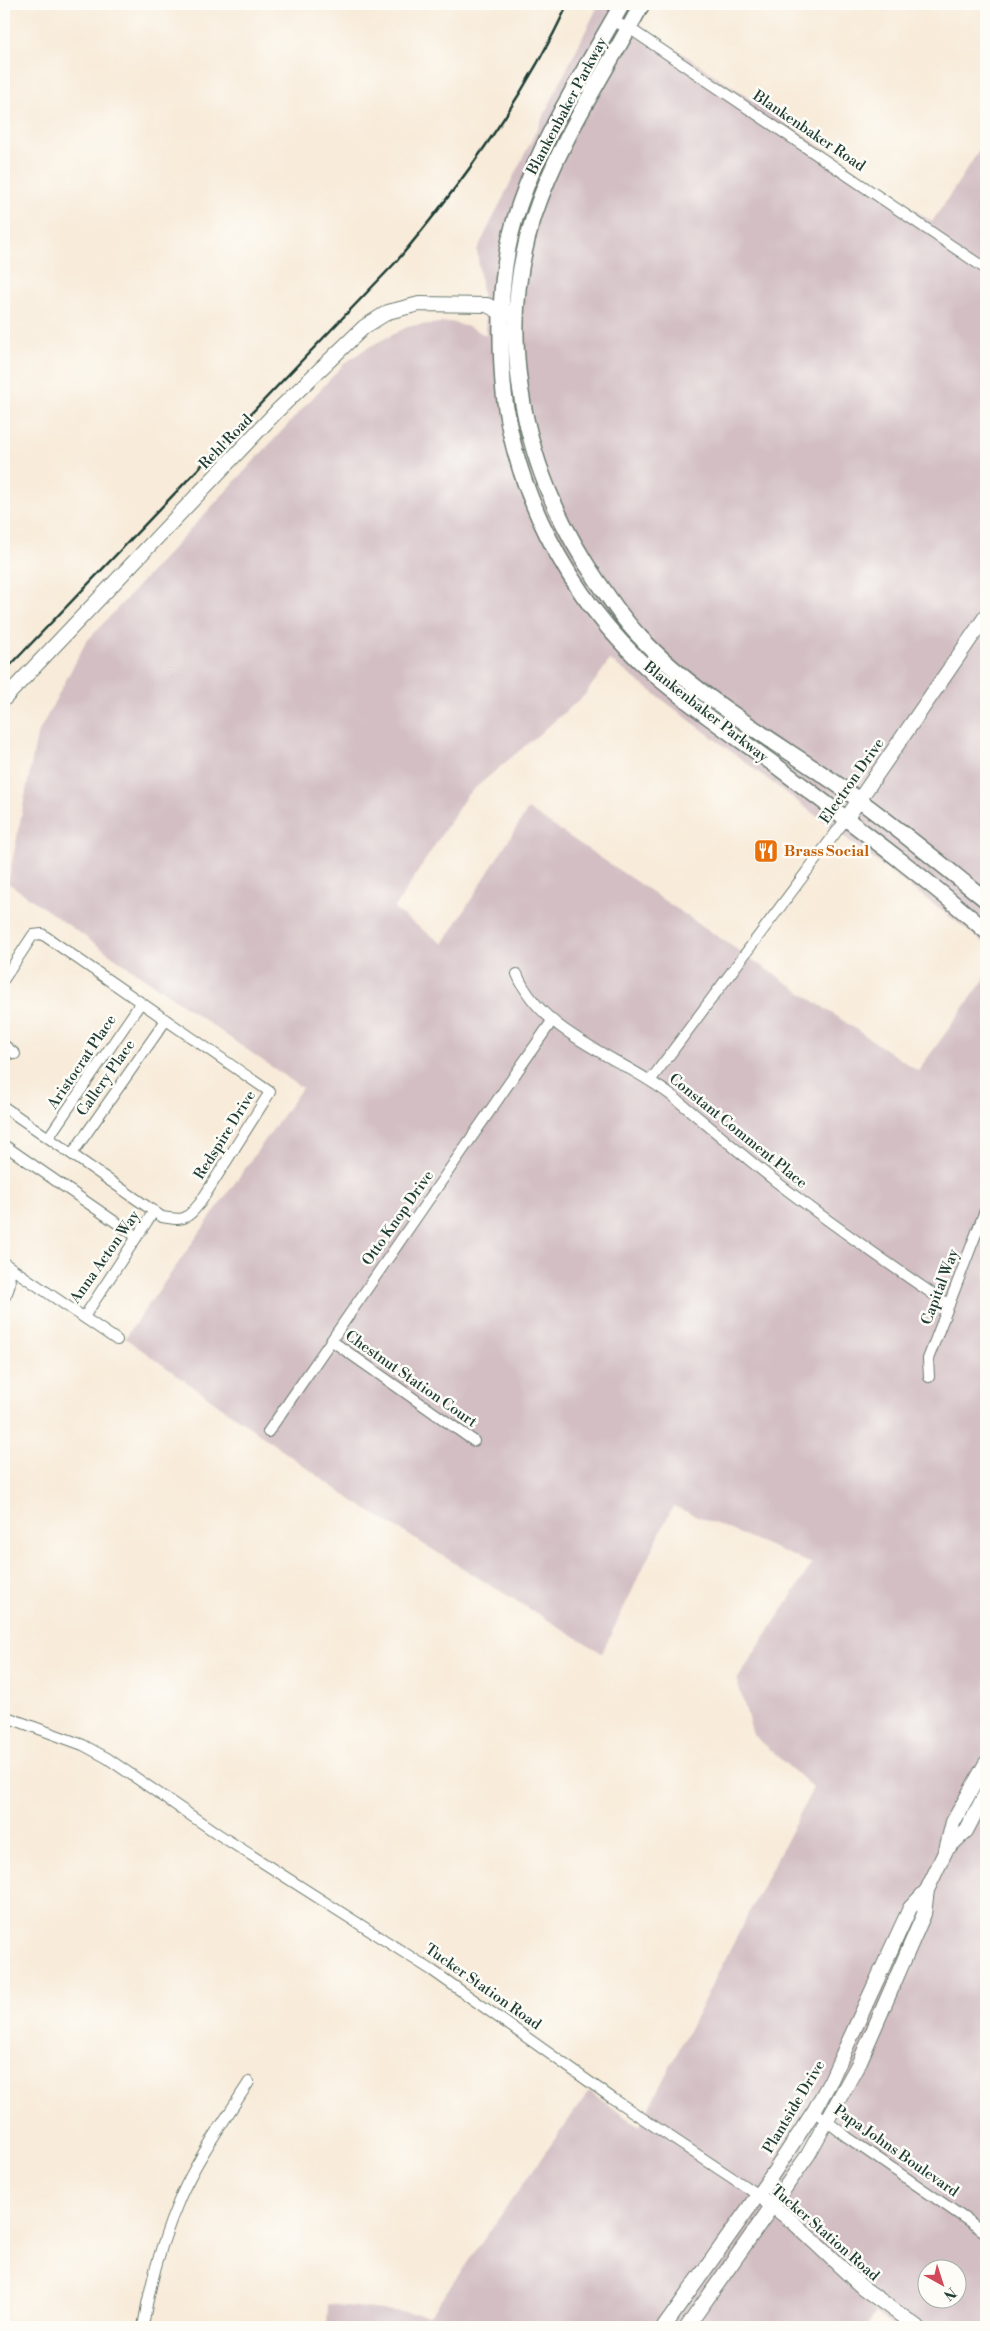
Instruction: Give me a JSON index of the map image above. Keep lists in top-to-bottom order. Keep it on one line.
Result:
{"streets":{"main road":["Blankenbaker Parkway"],"street":["Blankenbaker Road","Rehl Road","Electron Drive","Aristocrat Place","Callery Place","Constant Comment Place","Redspire Drive","Otto Knop Drive","Anna Acton Way","Capital Way","Chestnut Station Court","Tucker Station Road","Plantside Drive","Papa Johns Boulevard"]},"crossings":[["Blankenbaker Parkway","Blankenbaker Road"],["Blankenbaker Parkway","Rehl Road"],["Blankenbaker Parkway","Electron Drive"],["Electron Drive","Constant Comment Place"],["Aristocrat Place","Redspire Drive"],["Callery Place","Redspire Drive"],["Constant Comment Place","Otto Knop Drive"],["Constant Comment Place","Capital Way"],["Redspire Drive","Anna Acton Way"],["Otto Knop Drive","Chestnut Station Court"],["Tucker Station Road","Plantside Drive"],["Plantside Drive","Papa Johns Boulevard"]],"places":{"restaurant":["Brass Social"]},"north":"bottom right"}
